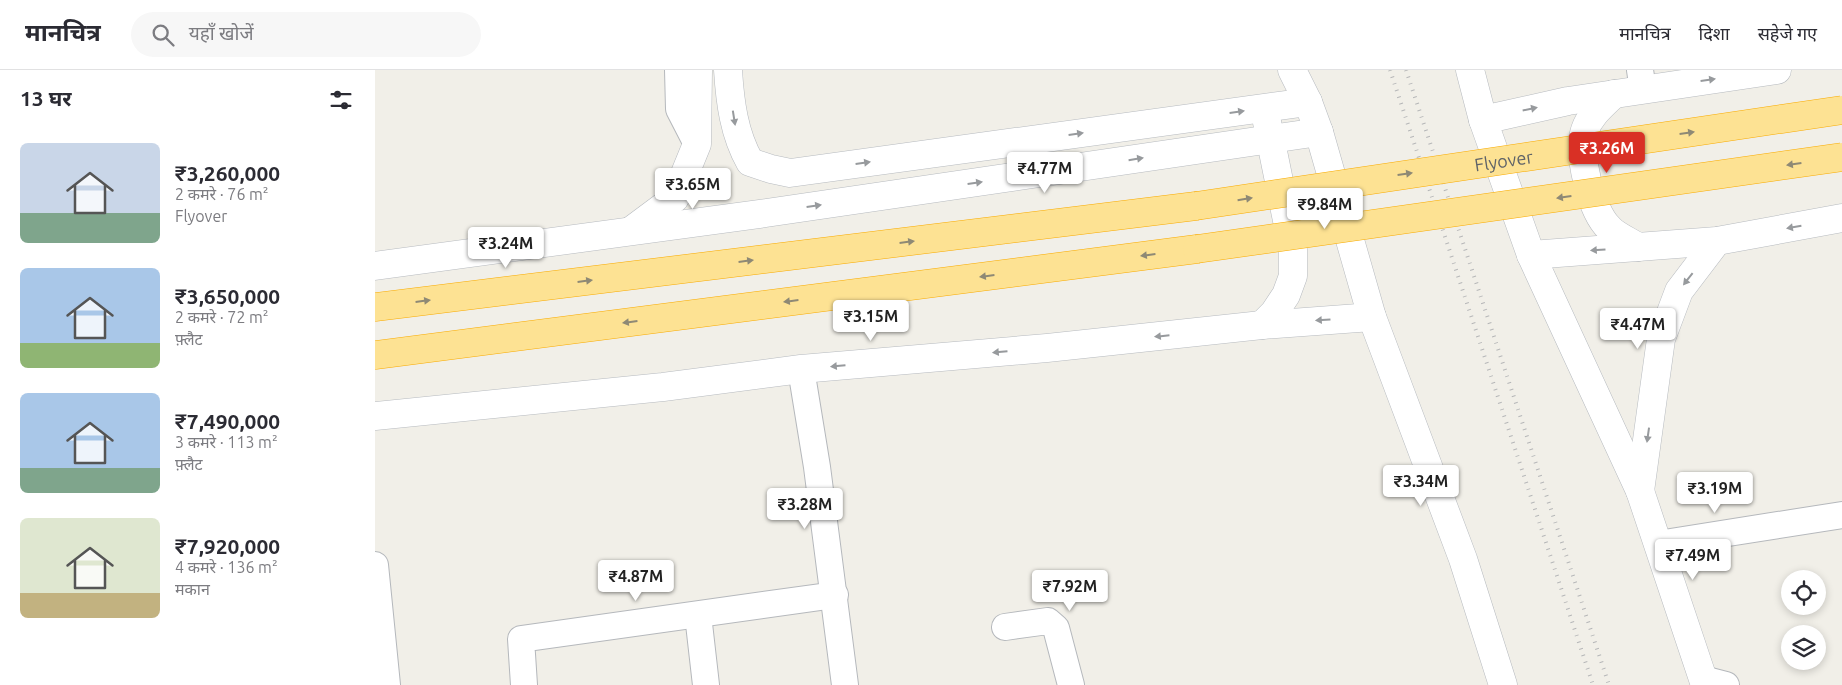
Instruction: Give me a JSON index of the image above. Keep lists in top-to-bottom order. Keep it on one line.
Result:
{"streets":{"highway":["Flyover"]},"page":{"header":"मानचित्र","search":"यहाँ खोजें","nav":["मानचित्र","दिशा","सहेजे गए"],"heading":"13 घर","list":[{"name":"₹3,260,000","note":"2 कमरे · 76 m² · Flyover"},{"name":"₹3,650,000","note":"2 कमरे · 72 m² · फ़्लैट"},{"name":"₹7,490,000","note":"3 कमरे · 113 m² · फ़्लैट"},{"name":"₹7,920,000","note":"4 कमरे · 136 m² · मकान"}],"price":["₹3.26M","₹4.77M","₹3.65M","₹9.84M","₹3.24M","₹3.15M","₹4.47M","₹3.34M","₹3.19M","₹3.28M","₹7.49M","₹4.87M","₹7.92M"]}}
